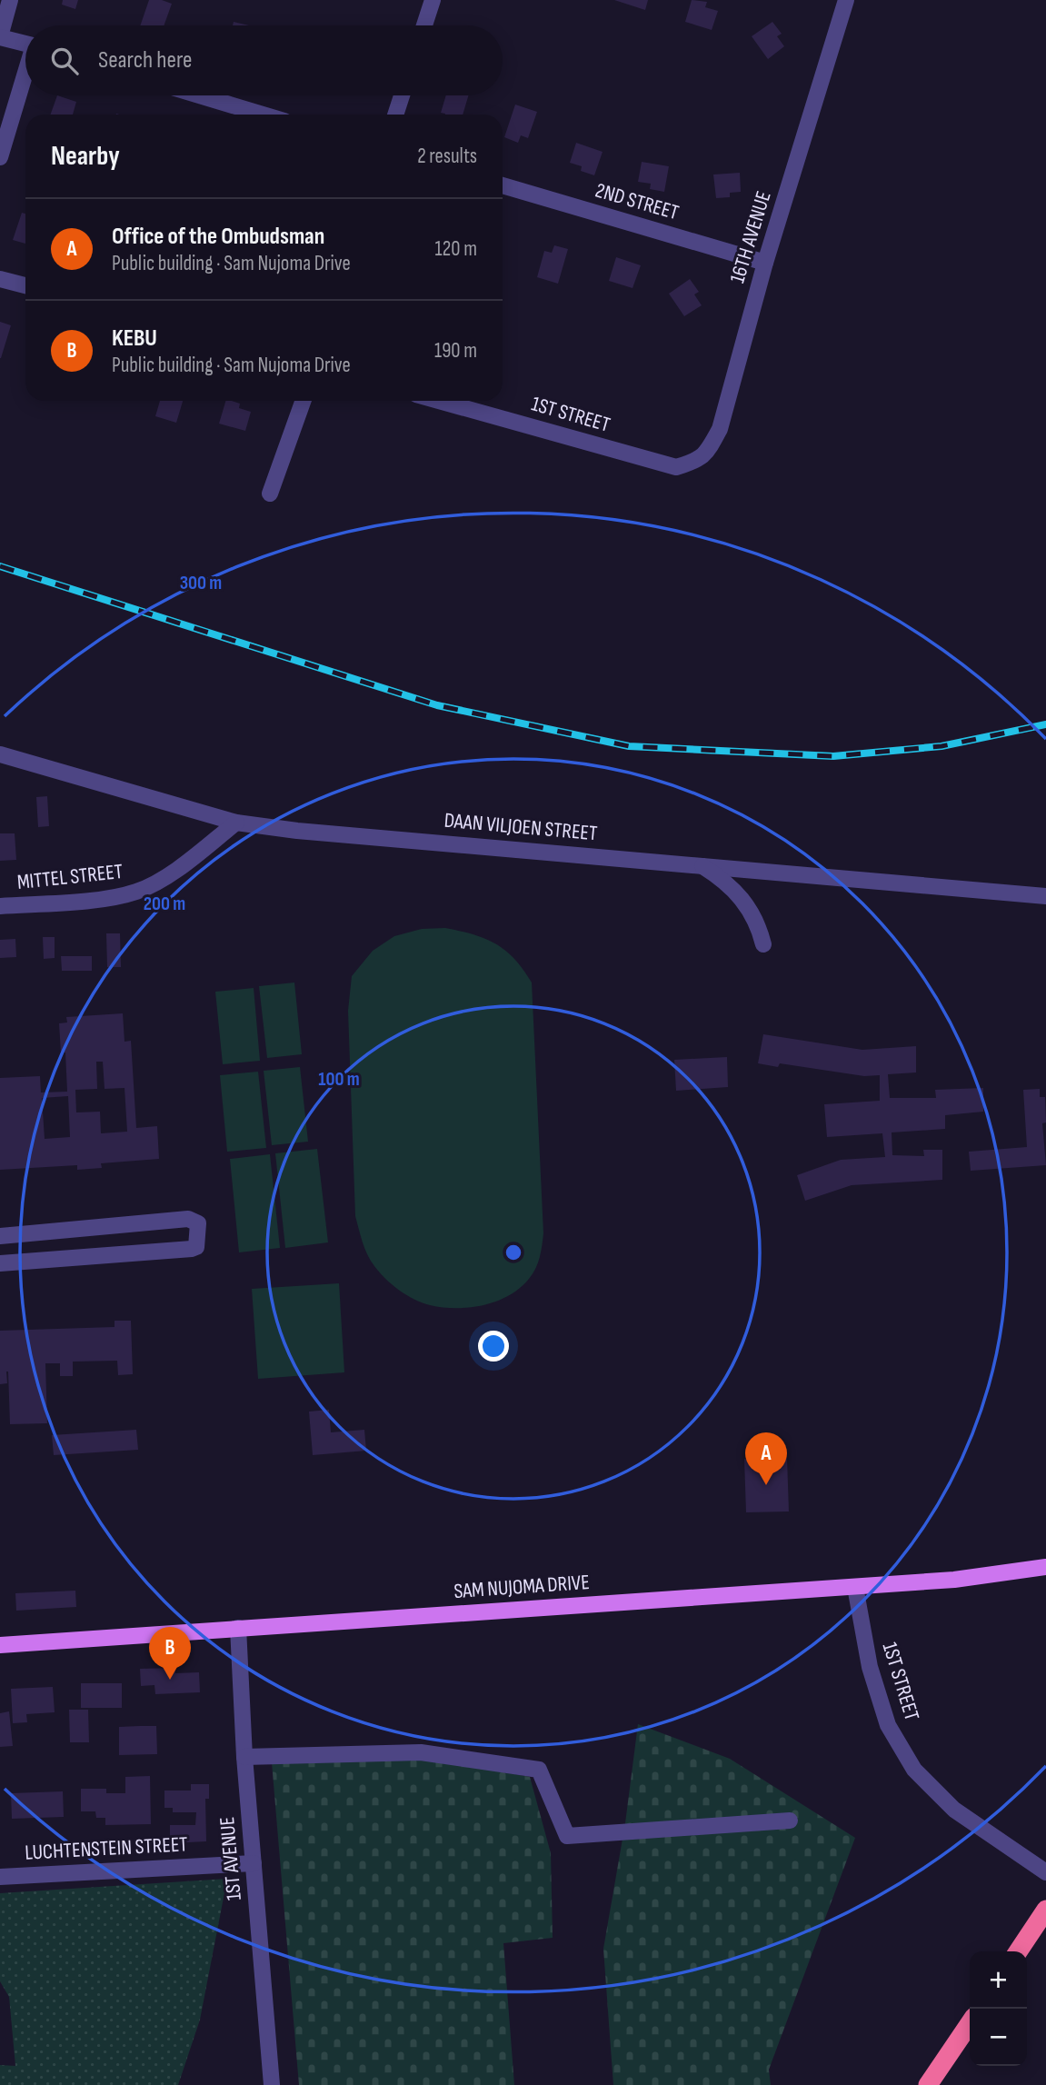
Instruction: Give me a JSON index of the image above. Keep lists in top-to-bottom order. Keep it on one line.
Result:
{"streets":{"main road":["SAM NUJOMA DRIVE"],"street":["2ND STREET","16TH AVENUE","1ST STREET","DAAN VILJOEN STREET","MITTEL STREET","LUCHTENSTEIN STREET","1ST AVENUE"]},"crossings":[["2ND STREET","16TH AVENUE"],["16TH AVENUE","1ST STREET"],["1ST STREET","SAM NUJOMA DRIVE"],["DAAN VILJOEN STREET","MITTEL STREET"],["SAM NUJOMA DRIVE","1ST AVENUE"],["LUCHTENSTEIN STREET","1ST AVENUE"]],"page":{"search":"Search here","heading":["Nearby","2 results"],"list":[{"mark":"A","name":"Office of the Ombudsman","note":"Public building · Sam Nujoma Drive","value":"120 m"},{"mark":"B","name":"KEBU","note":"Public building · Sam Nujoma Drive","value":"190 m"}],"pins":["A","B"],"map_buttons":["+","−"]},"rings":["300 m","200 m","100 m"]}
